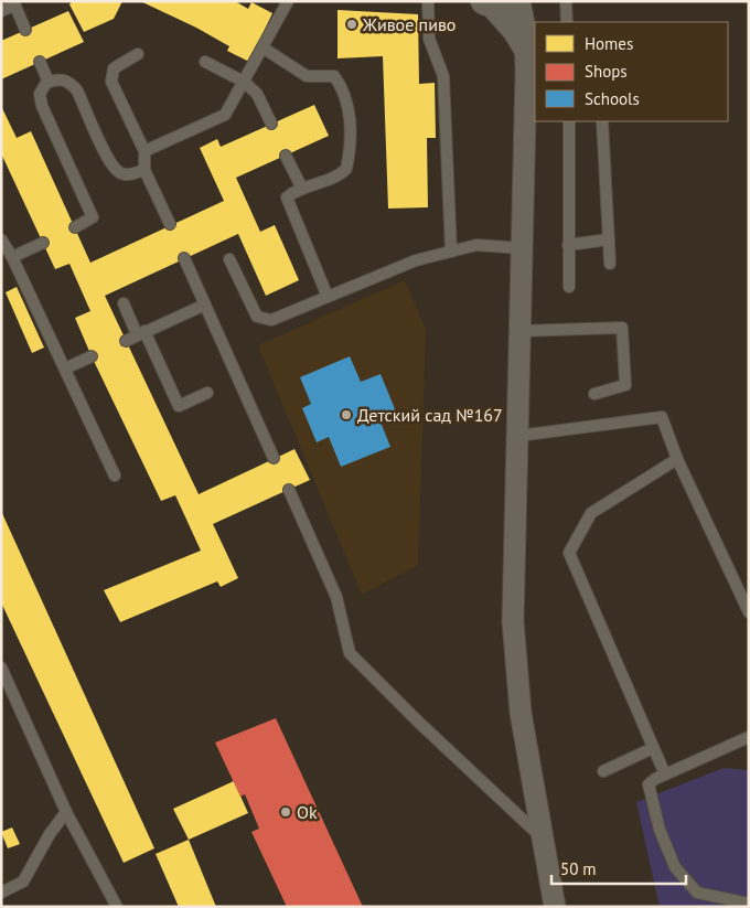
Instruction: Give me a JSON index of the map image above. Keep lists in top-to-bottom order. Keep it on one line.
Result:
{"places":["Живое пиво","Детский сад №167","Ok"],"legend":["Homes","Shops","Schools"],"scale_bar":"50 m"}
